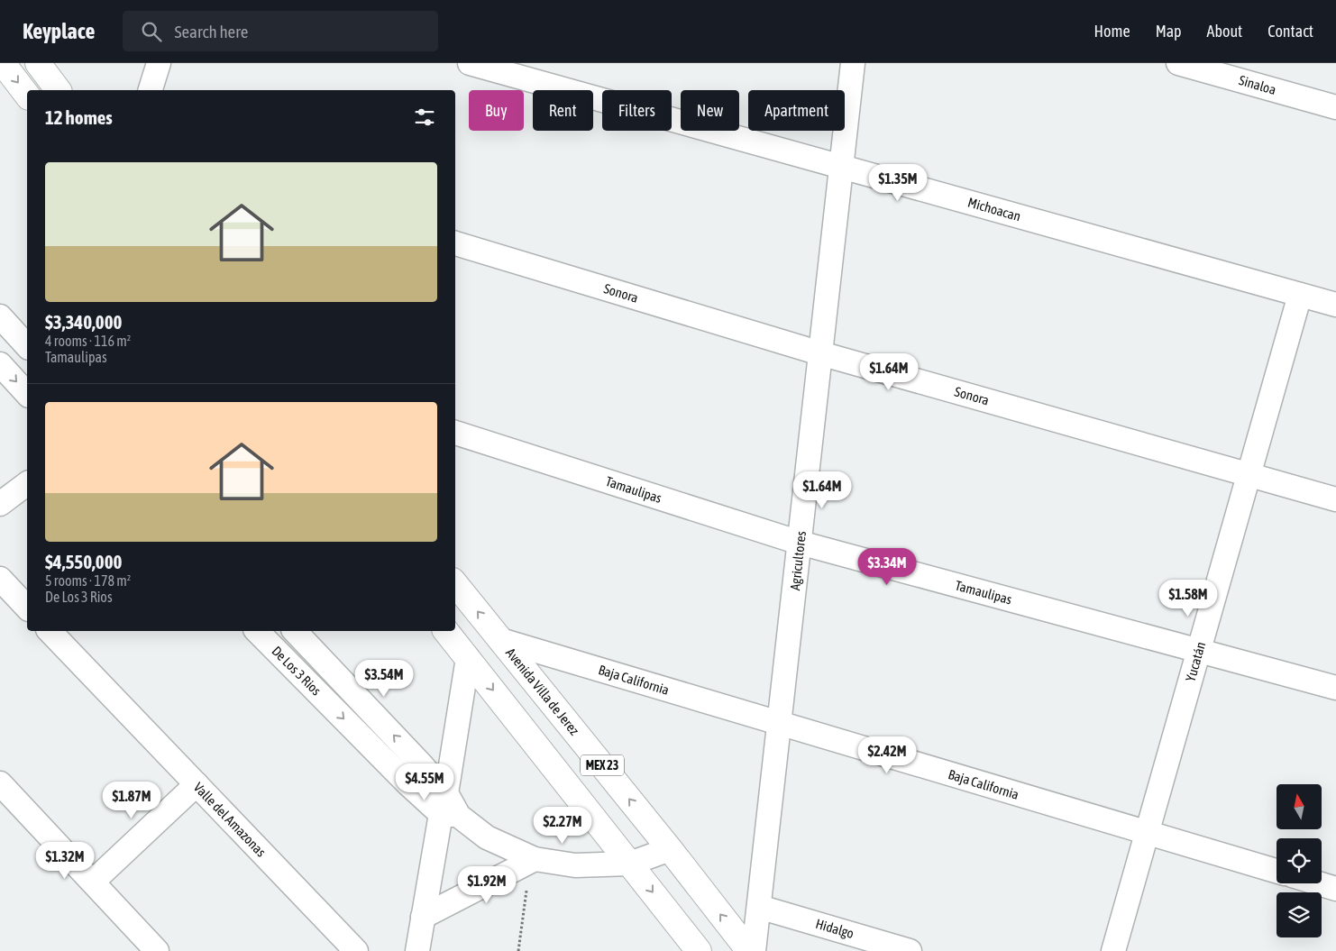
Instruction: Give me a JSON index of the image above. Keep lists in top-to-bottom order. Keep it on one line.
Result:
{"streets":{"main road":["Avenida Villa de Jerez","MEX 23"],"street":["Sinaloa","Michoacan","Sonora","Tamaulipas","Agricultores","Yucatán","De Los 3 Rios","Baja California","Valle del Amazonas","Hidalgo"]},"crossings":[["Michoacan","Agricultores"],["Michoacan","Yucatán"],["Sonora","Agricultores"],["Sonora","Yucatán"],["Tamaulipas","Agricultores"],["Tamaulipas","Yucatán"],["Agricultores","Baja California"],["Agricultores","Hidalgo"],["Yucatán","Baja California"],["De Los 3 Rios","Avenida Villa de Jerez"],["De Los 3 Rios","MEX 23"],["Baja California","Avenida Villa de Jerez"]],"north":"top","page":{"header":"Keyplace","search":"Search here","nav":["Home","Map","About","Contact"],"chip":["Buy","Rent","Filters","New","Apartment"],"heading":"12 homes","list":[{"name":"$3,340,000","note":"4 rooms · 116 m² · Tamaulipas"},{"name":"$4,550,000","note":"5 rooms · 178 m² · De Los 3 Rios"}],"price":["$1.35M","$1.64M","$1.64M","$3.34M","$1.58M","$3.54M","$2.42M","$4.55M","$1.87M","$2.27M","$1.32M","$1.92M"]}}
